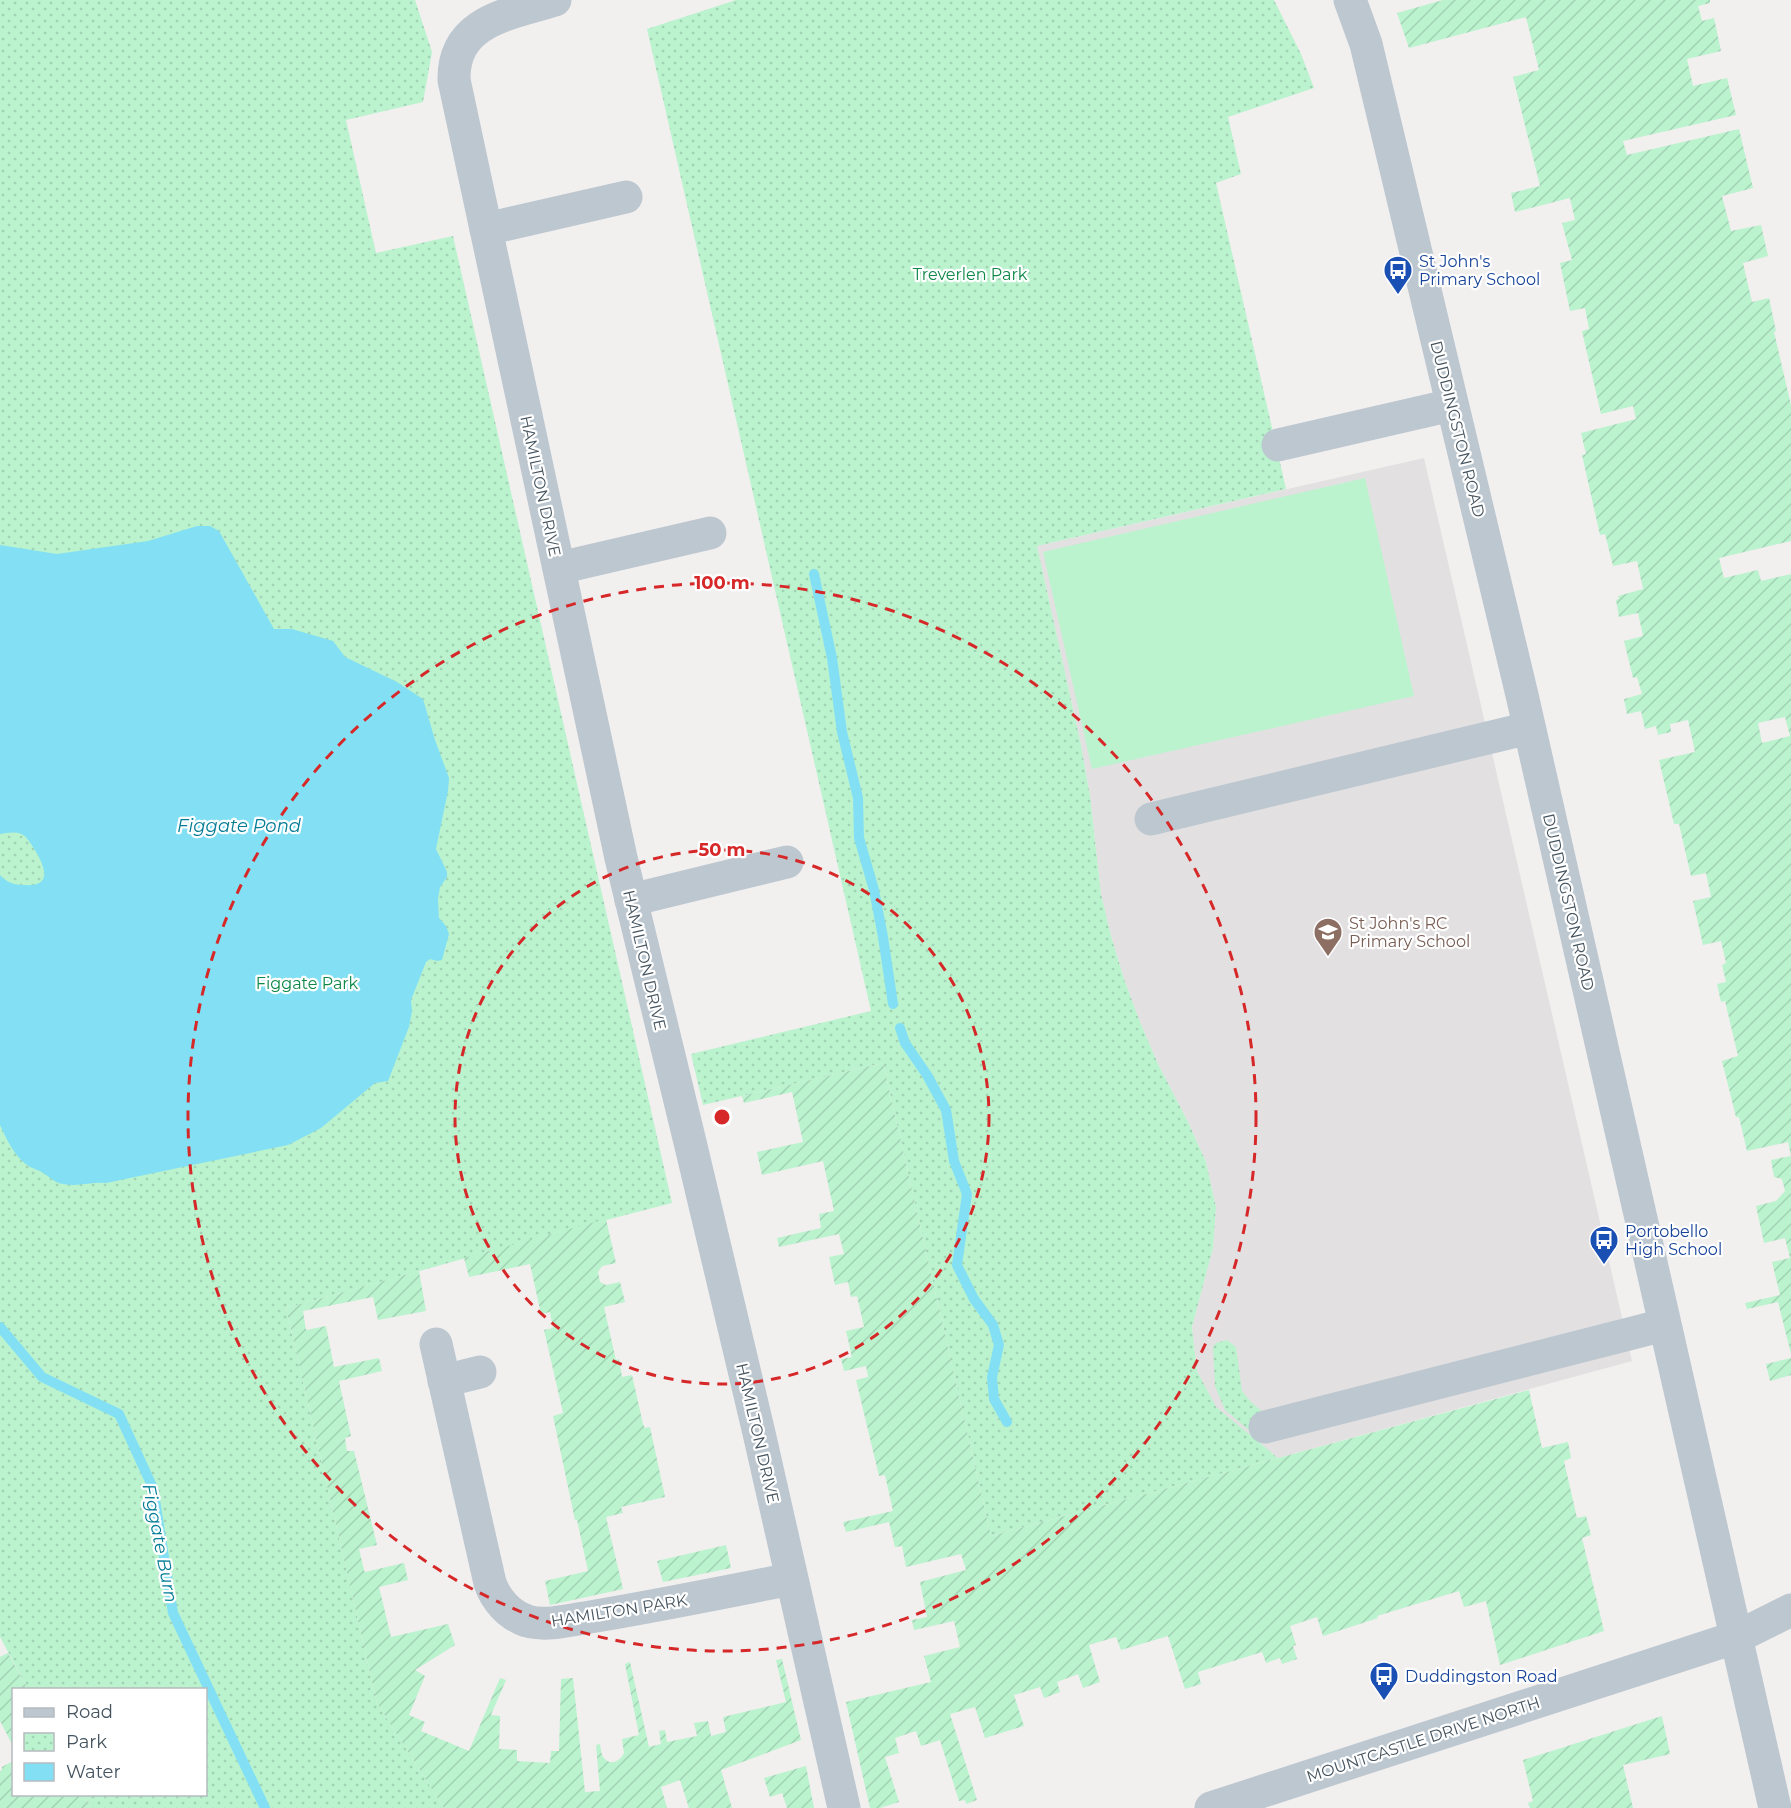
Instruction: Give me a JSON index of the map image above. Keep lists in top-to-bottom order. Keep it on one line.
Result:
{"streets":{"street":["DUDDINGSTON ROAD","HAMILTON DRIVE","HAMILTON PARK","MOUNTCASTLE DRIVE NORTH"]},"crossings":[["DUDDINGSTON ROAD","MOUNTCASTLE DRIVE NORTH"],["HAMILTON DRIVE","HAMILTON PARK"]],"water":["Figgate Pond","Figgate Burn"],"parks":["Treverlen Park","Figgate Park"],"places":{"bus stop":["St John's Primary School","Portobello High School","Duddingston Road"],"school or university":["St John's RC Primary School"]},"legend":["Road","Park","Water"],"rings":["100 m","50 m"]}
